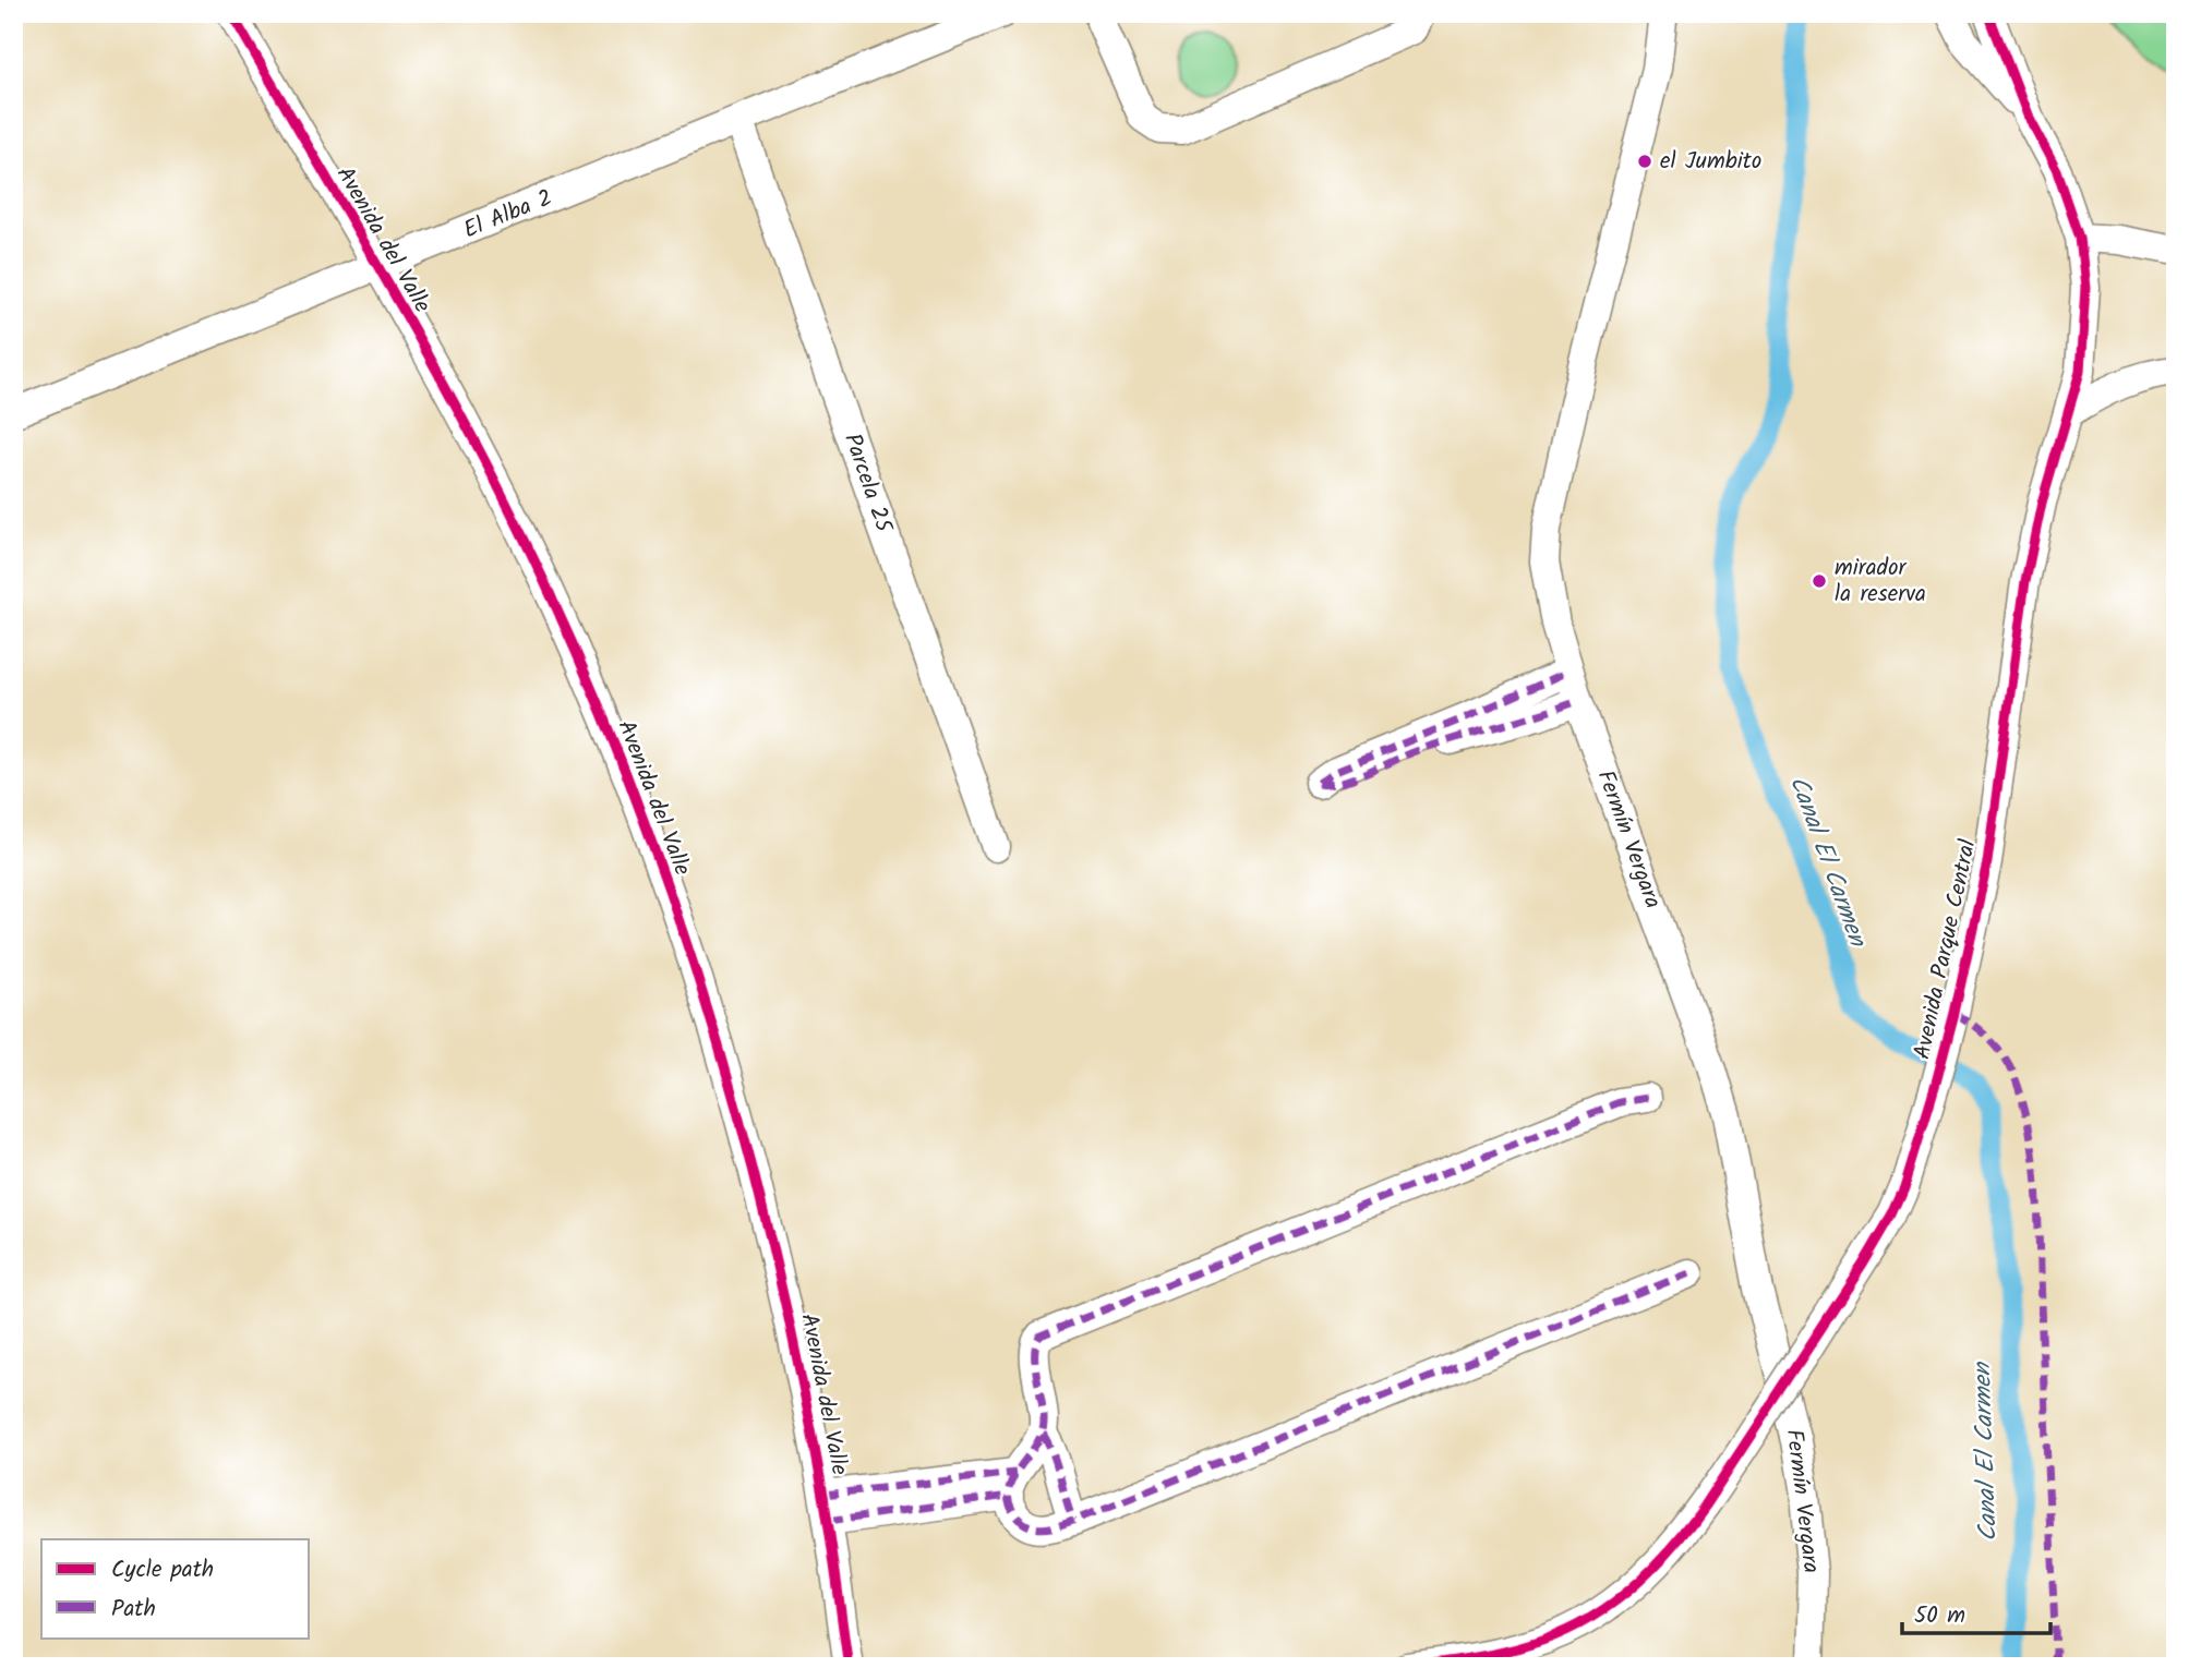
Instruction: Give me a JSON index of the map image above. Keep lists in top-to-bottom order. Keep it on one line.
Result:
{"streets":{"street":["El Alba 2","Avenida del Valle","Parcela 25","Fermín Vergara","Avenida Parque Central"]},"crossings":[["El Alba 2","Avenida del Valle"],["El Alba 2","Parcela 25"]],"water":["Canal El Carmen"],"places":["el Jumbito","mirador la reserva"],"legend":["Cycle path","Path"],"scale_bar":"50 m"}
